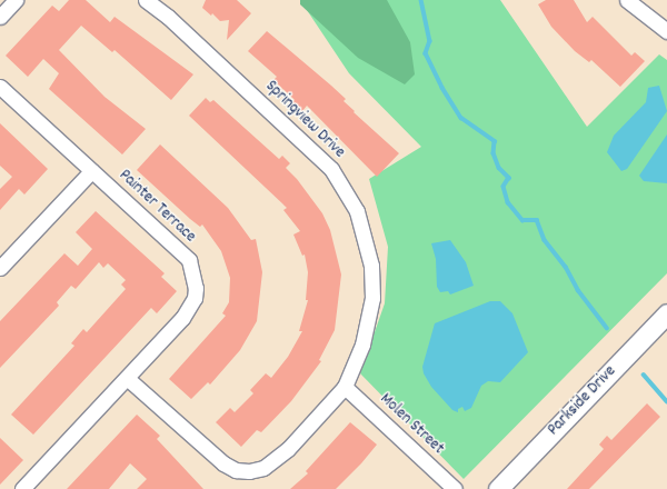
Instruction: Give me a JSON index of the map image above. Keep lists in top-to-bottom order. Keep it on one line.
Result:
{"streets":{"main road":["Parkside Drive"],"street":["Springview Drive","Painter Terrace","Molen Street"]},"crossings":[["Springview Drive","Painter Terrace"],["Springview Drive","Molen Street"]]}
